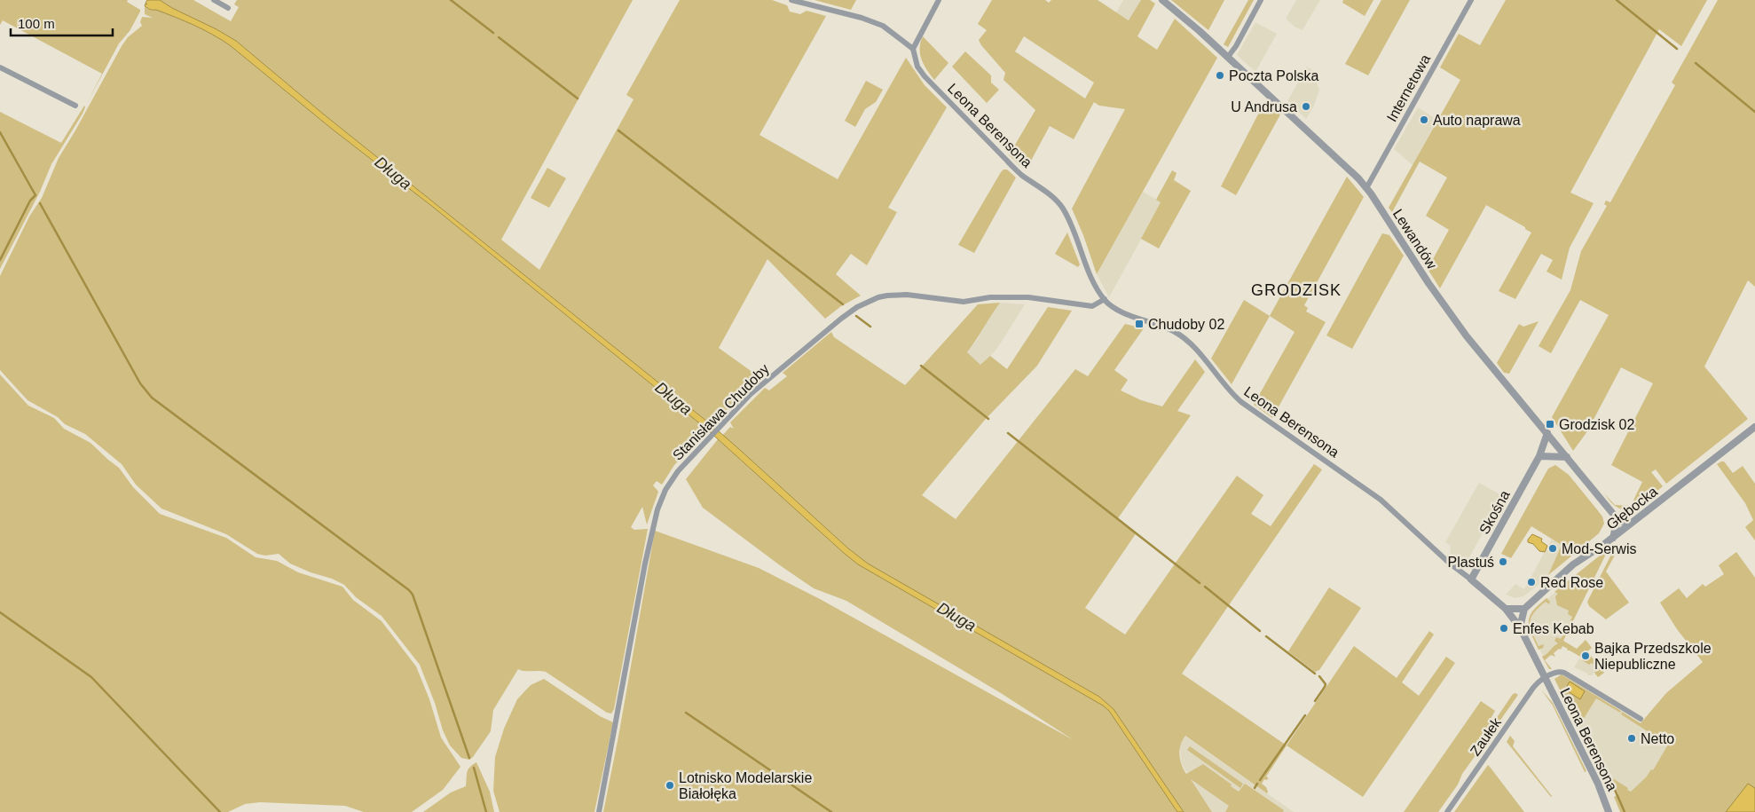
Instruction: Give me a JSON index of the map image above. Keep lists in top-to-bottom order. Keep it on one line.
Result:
{"streets":{"street":["Internetowa","Leona Berensona","Lewandów","Stanisława Chudoby","Głębocka","Skośna","Zaułek"]},"crossings":[["Internetowa","Lewandów"],["Leona Berensona","Stanisława Chudoby"],["Leona Berensona","Skośna"],["Leona Berensona","Zaułek"],["Lewandów","Głębocka"],["Lewandów","Skośna"]],"districts":["GRODZISK"],"water":["Długa"],"places":{"other":["Poczta Polska","U Andrusa","Auto naprawa","Mod-Serwis","Plastuś","Red Rose","Enfes Kebab","Bajka Przedszkole Niepubliczne","Netto","Lotnisko Modelarskie Białołęka"],"transit":["Chudoby 02","Grodzisk 02"]},"scale_bar":"100 m"}
